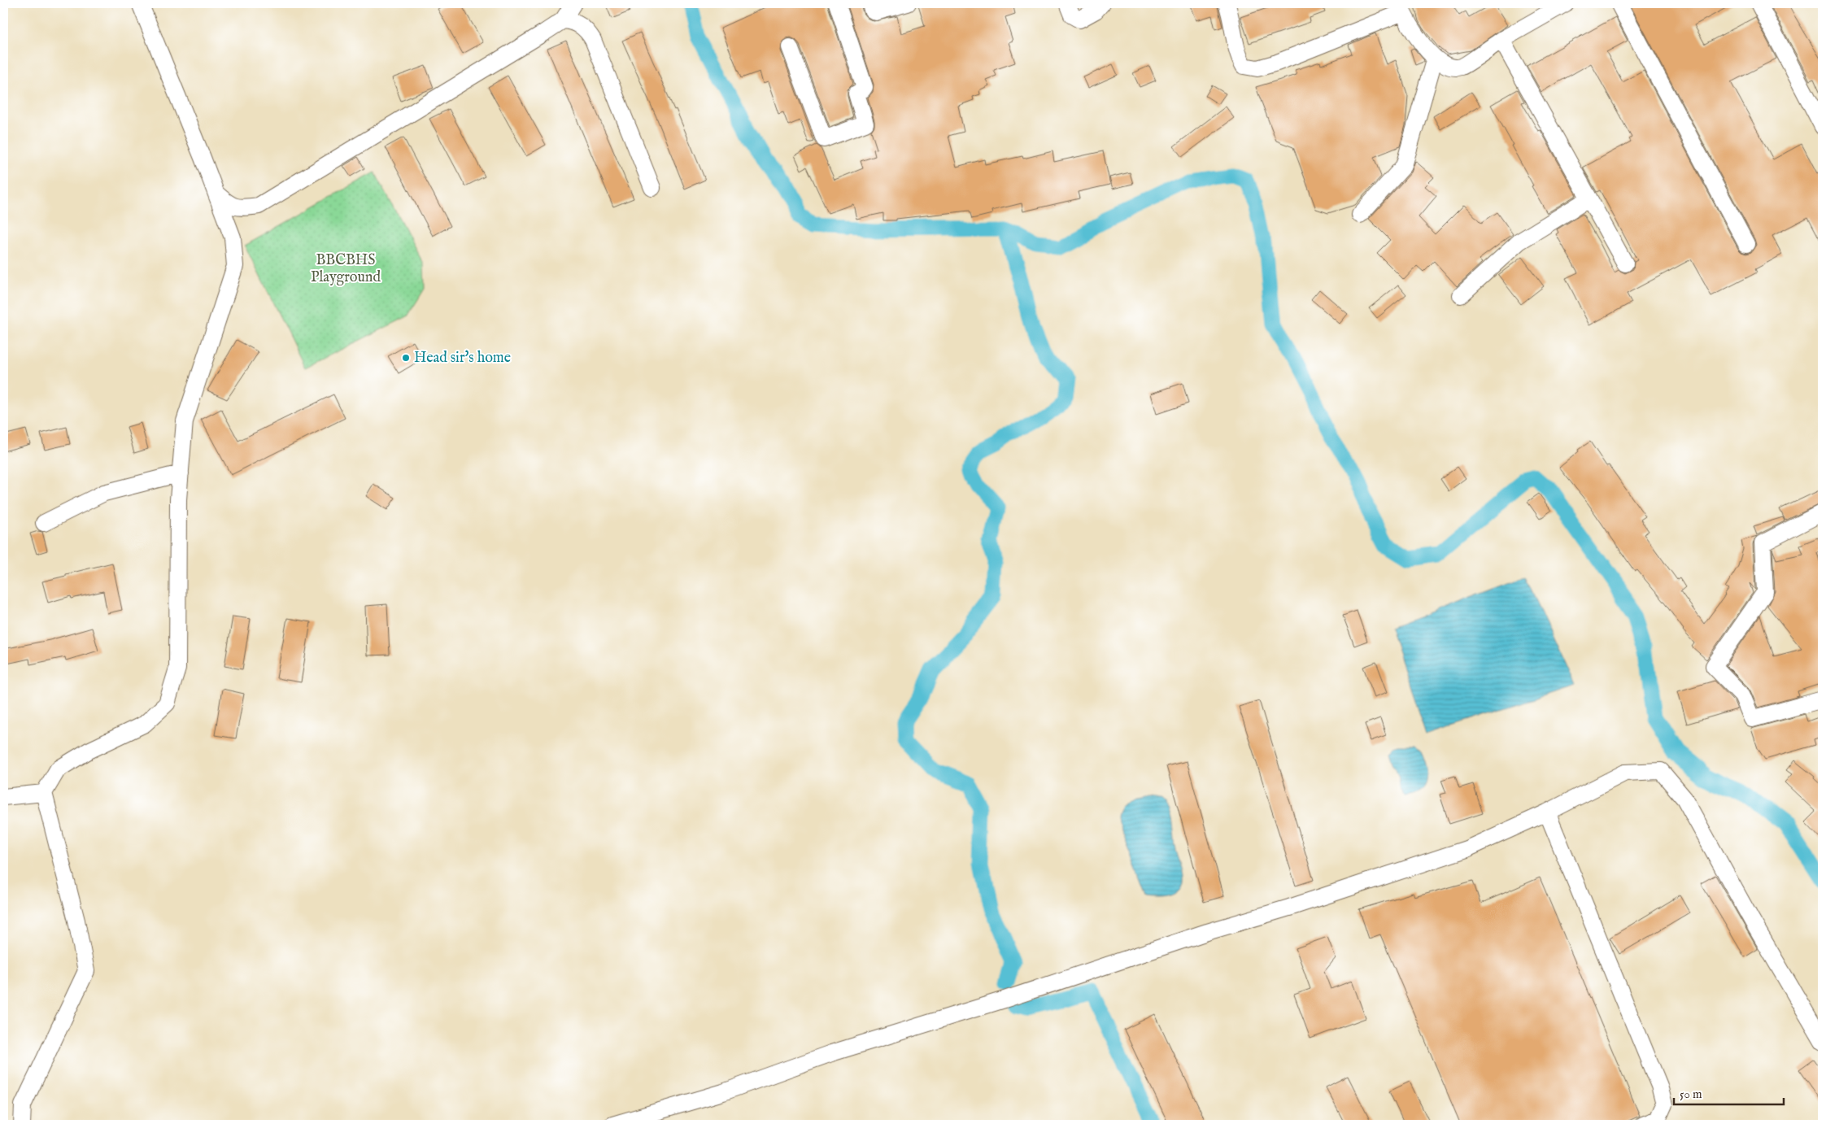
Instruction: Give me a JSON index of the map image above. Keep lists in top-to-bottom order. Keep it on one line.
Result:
{"parks":["BBCBHS Playground"],"places":["Head sir's home"],"scale_bar":"50 m"}
